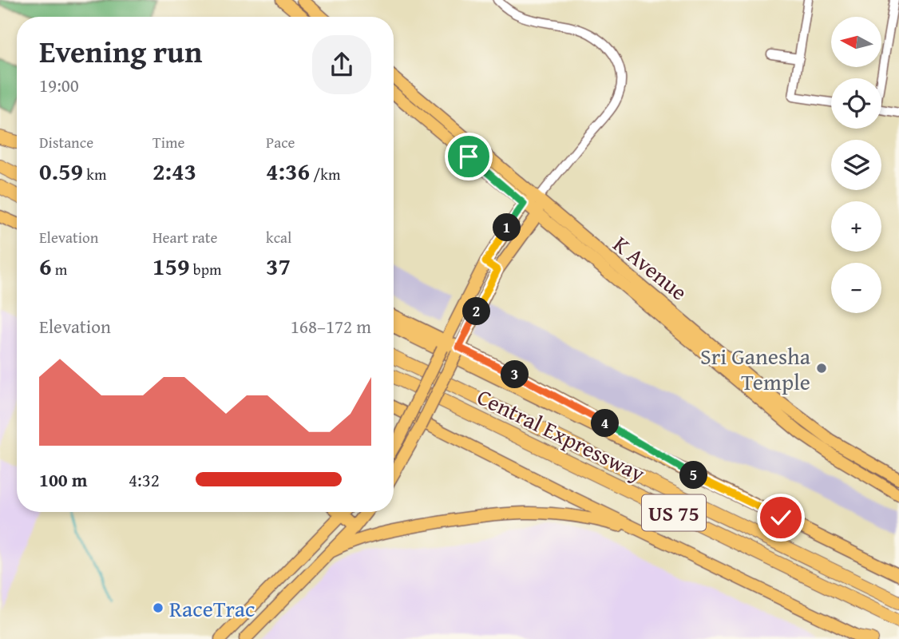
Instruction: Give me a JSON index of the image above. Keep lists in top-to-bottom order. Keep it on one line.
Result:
{"streets":{"highway":["Central Expressway","US 75"],"main road":["K Avenue"]},"places":["Sri Ganesha Temple","RaceTrac"],"north":"left","page":{"map_buttons":["+","−"],"heading":["Evening run","19:00"],"stats":[["Distance","0.59 km"],["Time","2:43"],["Pace","4:36 /km"],["Elevation","6 m"],["Heart rate","159 bpm"],["kcal","37"]],"pins":["1","2","3","4","5"],"chart":["Elevation","168–172 m"],"list":[{"name":"100 m","note":"4:32"}]}}
